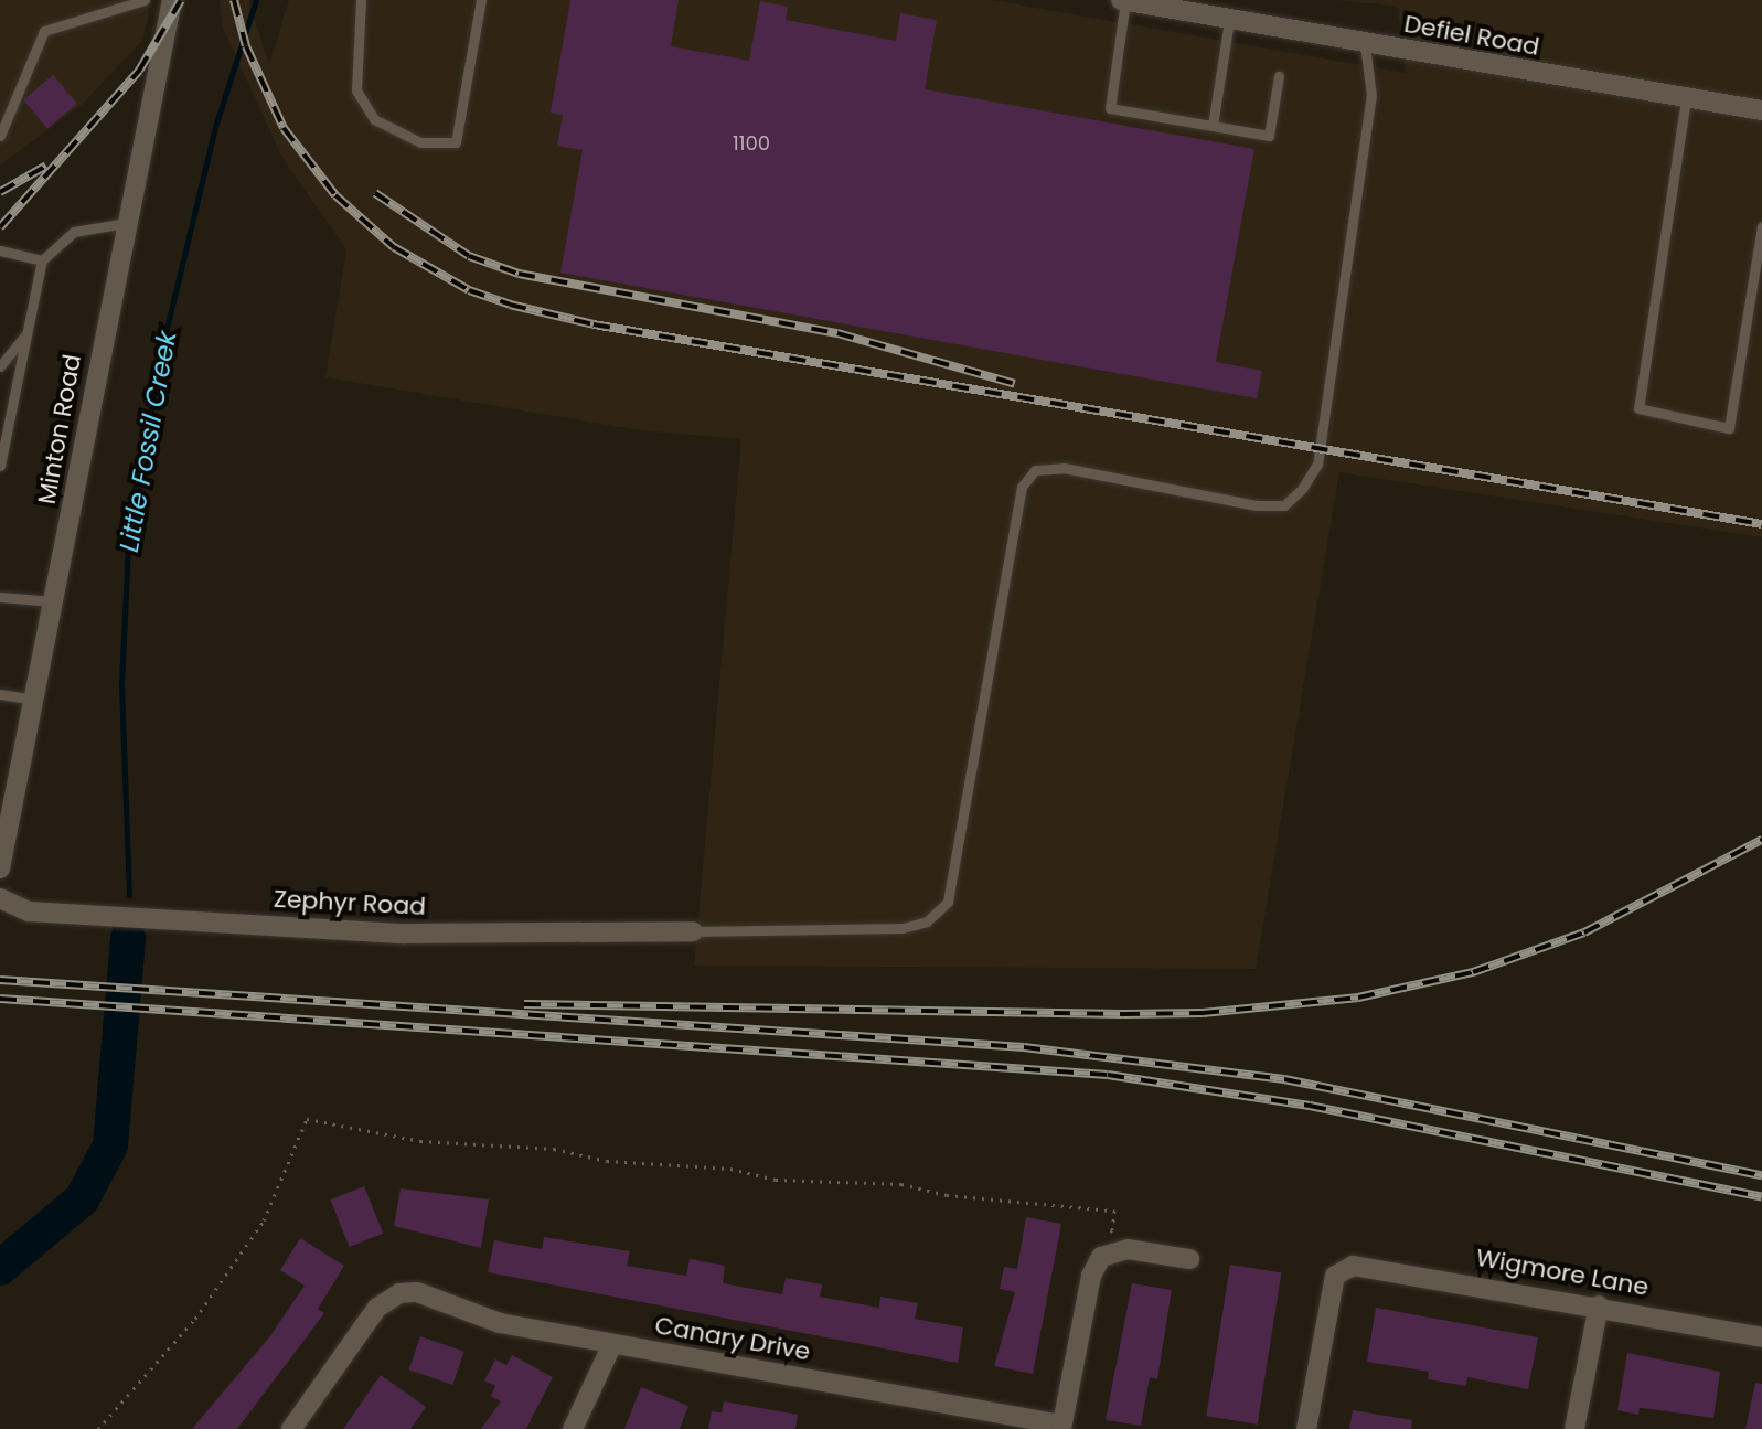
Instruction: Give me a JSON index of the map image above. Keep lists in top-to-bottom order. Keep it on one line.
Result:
{"streets":{"street":["Defiel Road","Minton Road","Zephyr Road","Wigmore Lane","Canary Drive"]},"water":["Little Fossil Creek"],"house_numbers":["1100"]}
